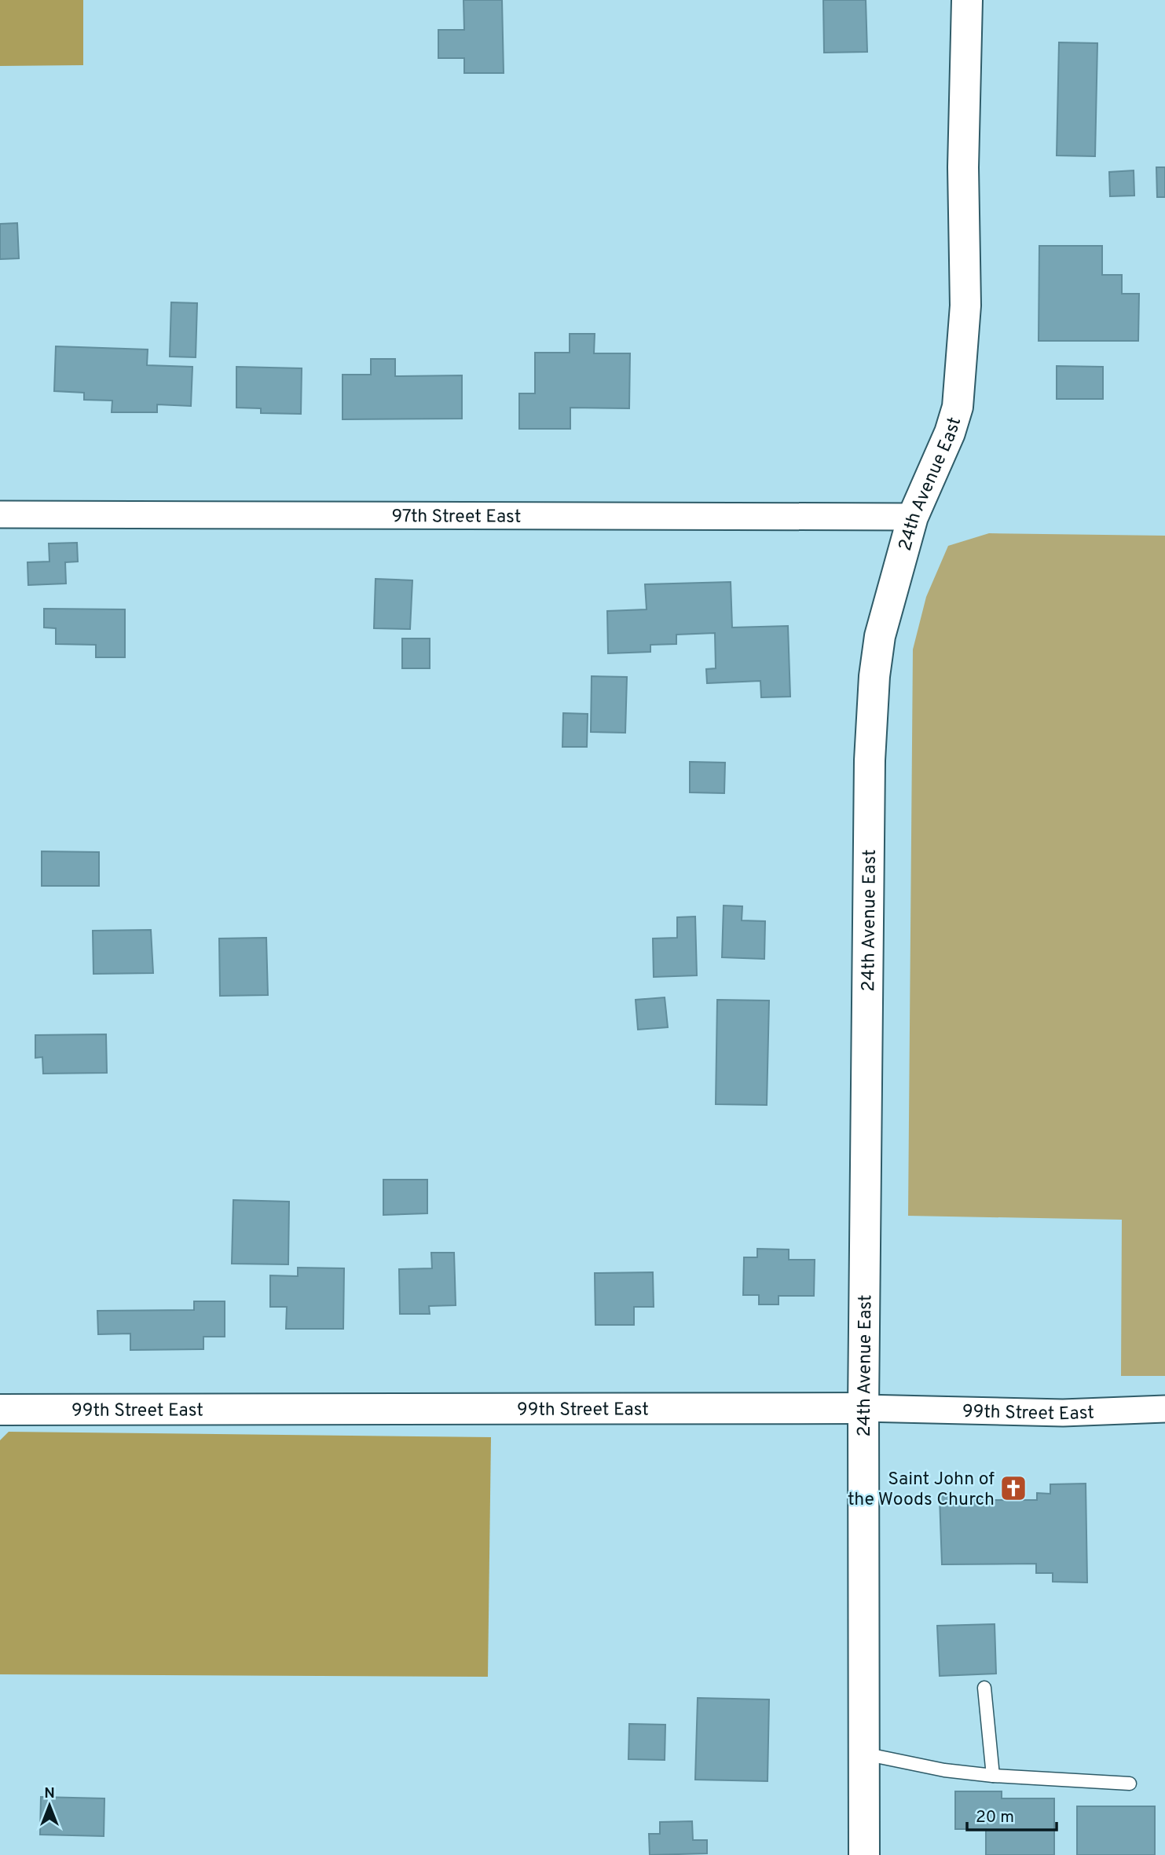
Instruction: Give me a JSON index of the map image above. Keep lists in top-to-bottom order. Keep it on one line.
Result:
{"streets":{"street":["24th Avenue East","97th Street East","99th Street East"]},"crossings":[["24th Avenue East","97th Street East"],["24th Avenue East","99th Street East"]],"places":{"church":["Saint John of the Woods Church"]},"scale_bar":"20 m","north":"top"}
